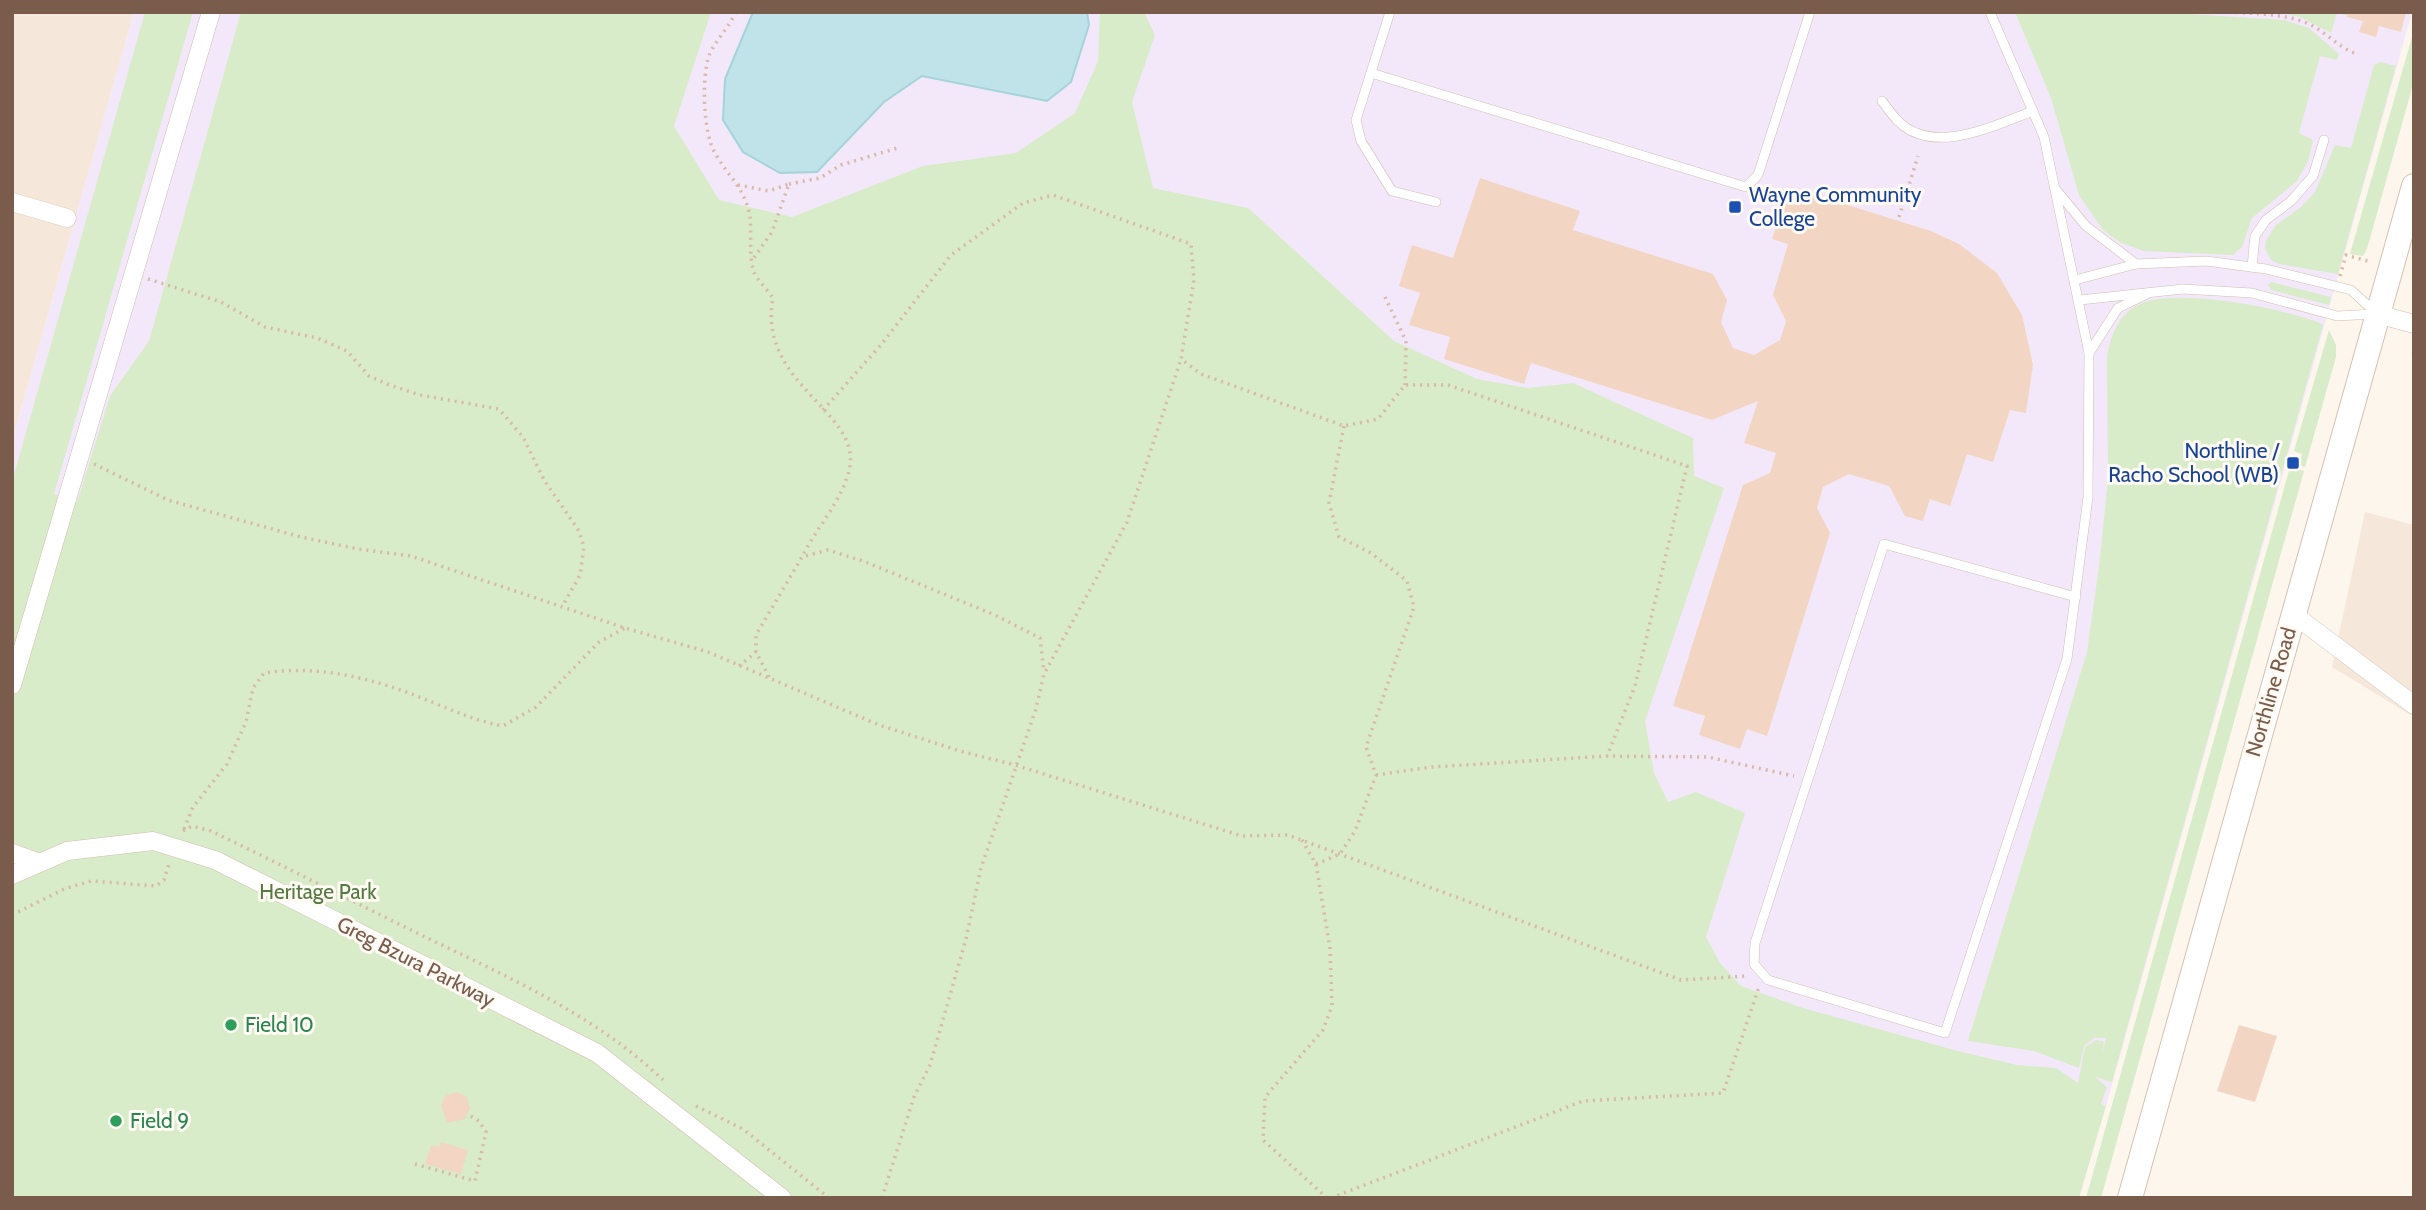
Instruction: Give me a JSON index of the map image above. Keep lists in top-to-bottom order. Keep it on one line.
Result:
{"streets":{"main road":["Northline Road"],"street":["Greg Bzura Parkway"]},"parks":["Heritage Park"],"places":{"transit":["Wayne Community College","Northline / Racho School (WB)"],"other":["Field 10","Field 9"]}}
